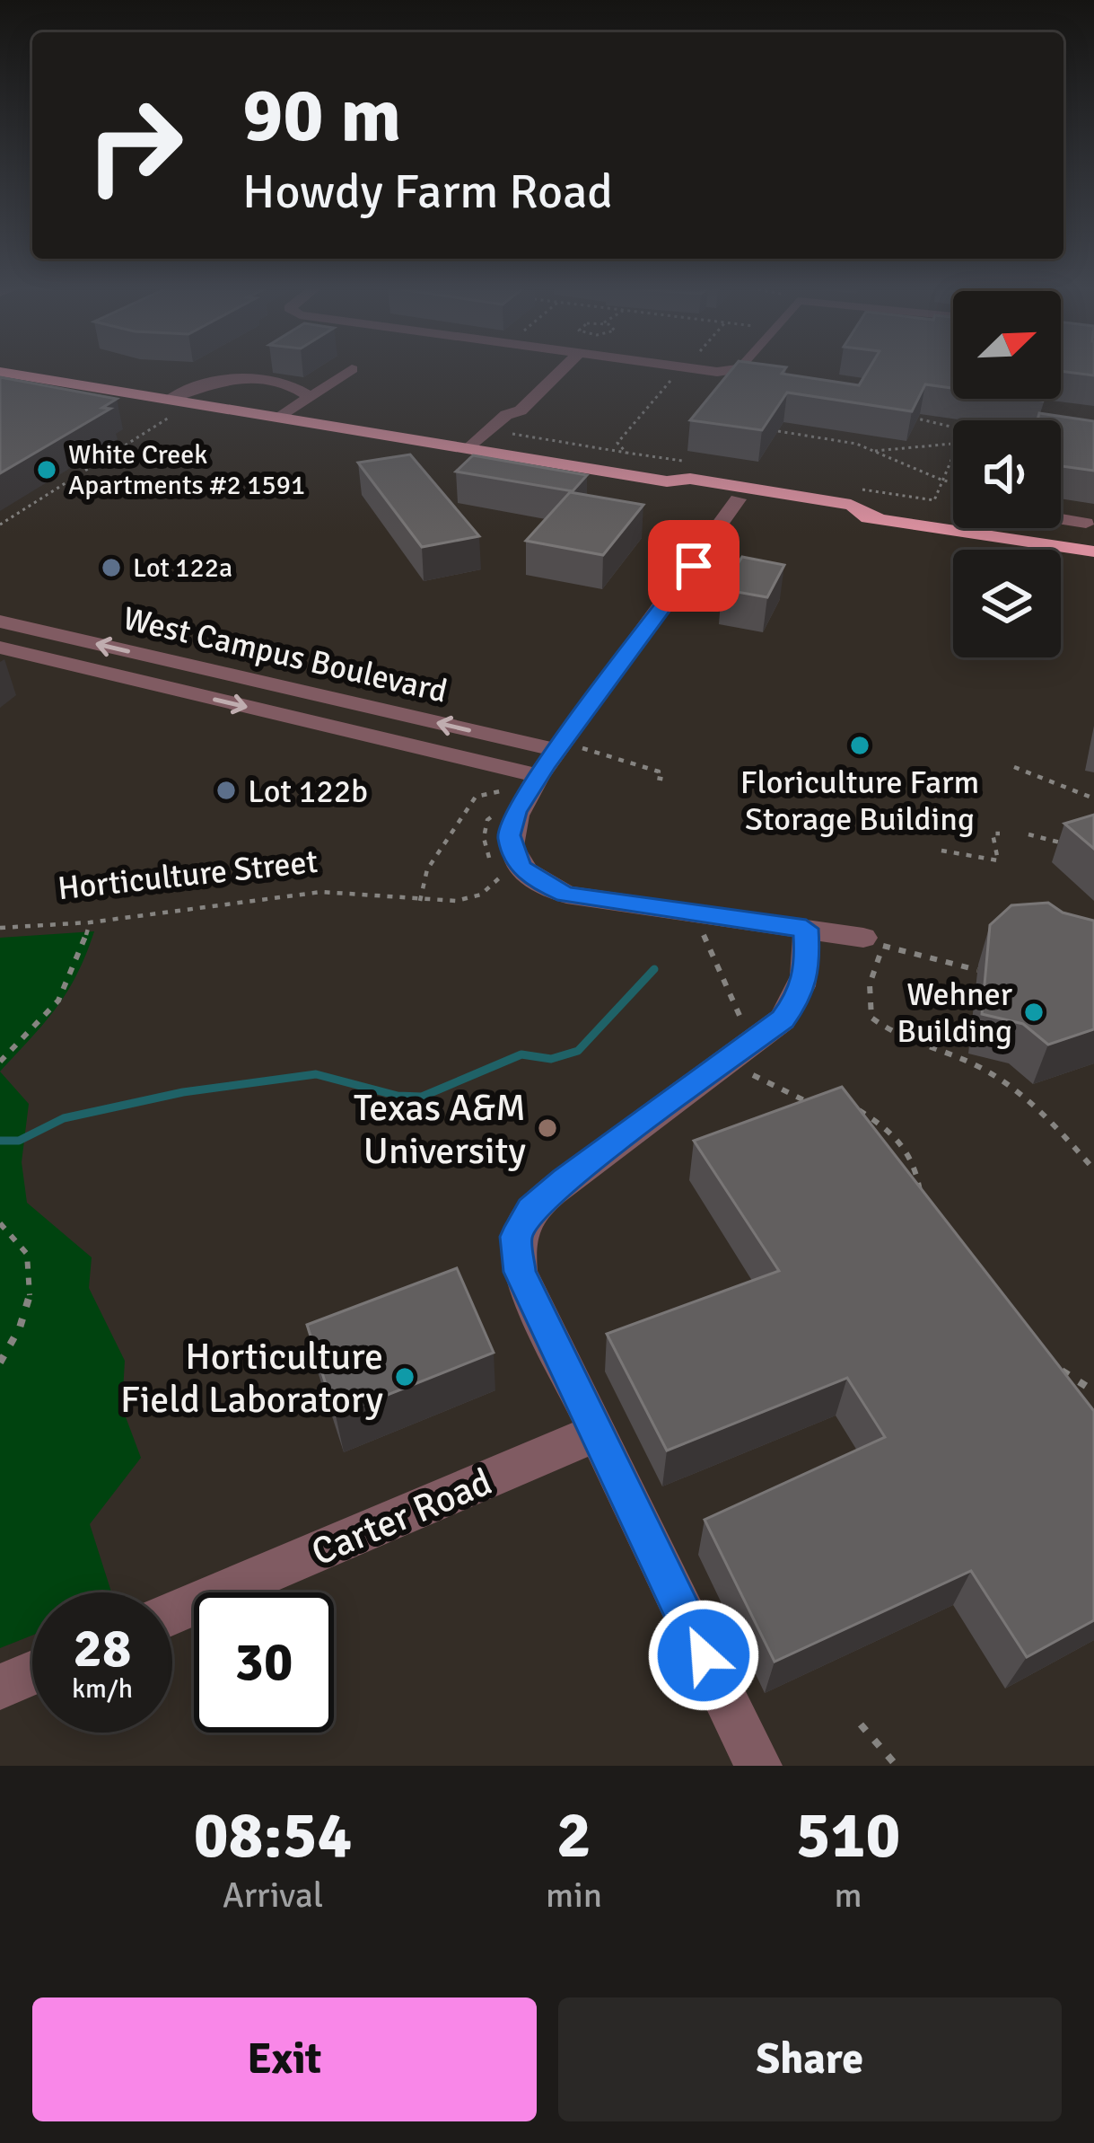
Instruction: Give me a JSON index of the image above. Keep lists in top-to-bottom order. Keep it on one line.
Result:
{"streets":{"street":["West Campus Boulevard","Carter Road"],"path":["Horticulture Street"]},"places":["White Creek Apartments #2 1591","Lot 122a","Floriculture Farm Storage Building","Lot 122b","Wehner Building","Texas A&M University","Horticulture Field Laboratory"],"north":"top right","page":{"turn":["90 m","Howdy Farm Road"],"speed":"28 km/h","limit":"30","eta":["08:54","Arrival","2","min","510","m"],"buttons":["Exit","Share"]}}
